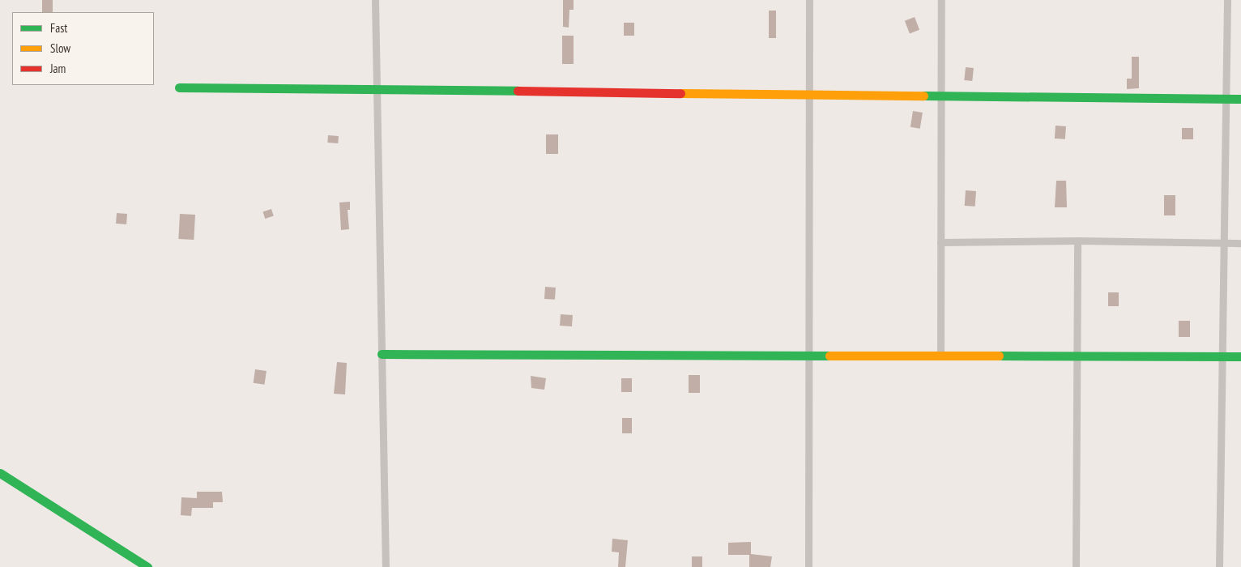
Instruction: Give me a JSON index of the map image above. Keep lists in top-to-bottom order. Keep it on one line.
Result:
{"legend":["Fast","Slow","Jam"]}
